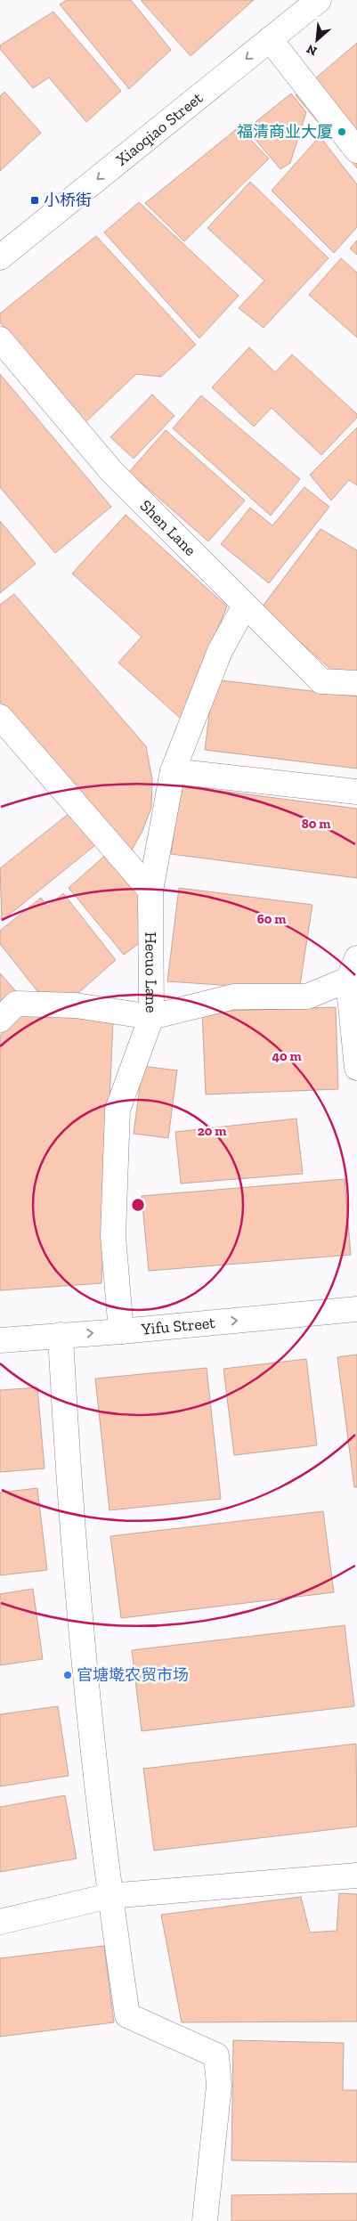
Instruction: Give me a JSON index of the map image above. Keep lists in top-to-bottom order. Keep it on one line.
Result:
{"streets":{"street":["Xiaoqiao Street","Shen Lane","Hecuo Lane","Yifu Street"]},"crossings":[["Shen Lane","Hecuo Lane"],["Hecuo Lane","Yifu Street"]],"one_way":["Xiaoqiao Street","Yifu Street"],"places":{"other":["福清商业大厦","官塘墘农贸市场"],"transit":["小桥街"]},"north":"bottom left","rings":["80 m","60 m","40 m","20 m"]}
